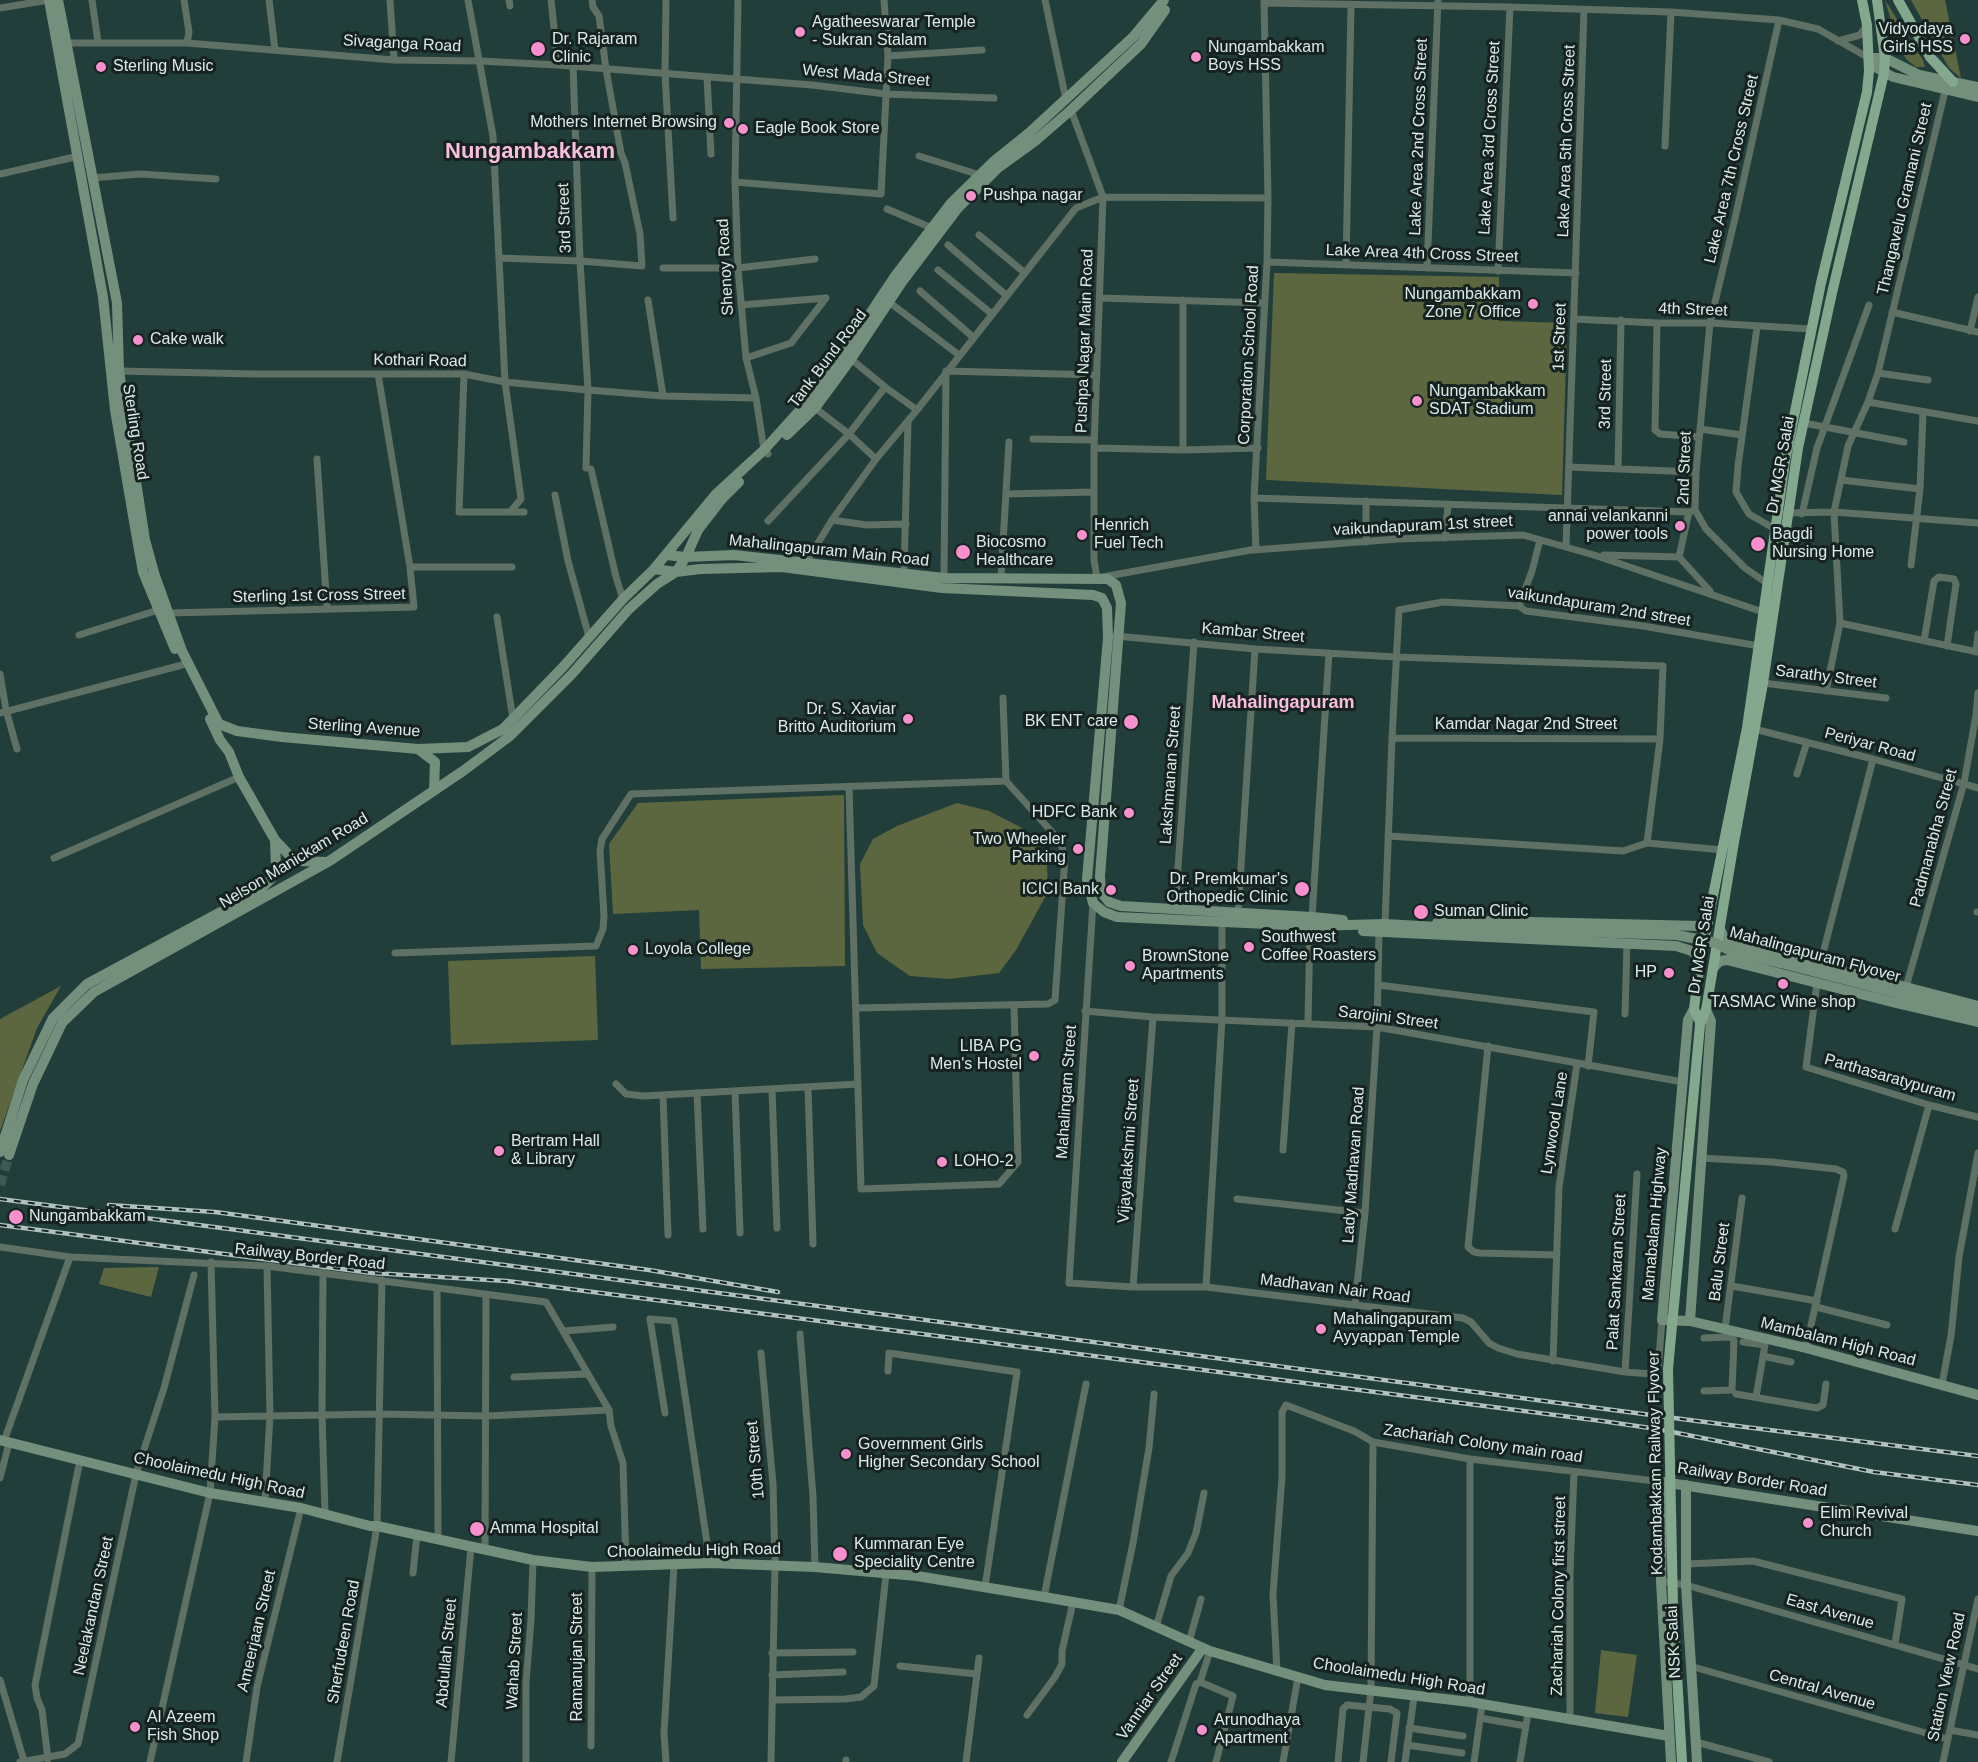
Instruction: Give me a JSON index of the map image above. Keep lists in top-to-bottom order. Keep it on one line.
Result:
{"streets":{"main road":["Tank Bund Road","Sterling Road","Dr MGR Salai","Mahalingapuram Main Road","Sterling Avenue","Nelson Manickam Road","Mahalingapuram Flyover","Mamabalam Highway","Railway Border Road","Mambalam High Road","Kodambakkam Railway Flyover","Choolaimedu High Road","NSK Salai","Vanniar Street"],"street":["Sivaganga Road","West Mada Street","Lake Area 2nd Cross Street","Lake Area 3rd Cross Street","Lake Area 5th Cross Street","Lake Area 7th Cross Street","Thangavelu Gramani Street","3rd Street","Lake Area 4th Cross Street","Shenoy Road","4th Street","1st Street","Pushpa Nagar Main Road","Corporation School Road","Kothari Road","2nd Street","vaikundapuram 1st street","Sterling 1st Cross Street","vaikundapuram 2nd street","Kambar Street","Sarathy Street","Kamdar Nagar 2nd Street","Periyar Road","Lakshmanan Street","Padmanabha Street","Sarojini Street","Parthasaratypuram","Mahalingam Street","Lynwood Lane","Vijayalakshmi Street","Lady Madhavan Road","Balu Street","Palat Sankaran Street","Madhavan Nair Road","Zachariah Colony main road","10th Street","Zachariah Colony first street","Neelakandan Street","East Avenue","Ameerjaan Street","Sherfudeen Road","Abdullah Street","Ramanujan Street","Wahab Street","Station View Road","Central Avenue"]},"crossings":[["Sivaganga Road","West Mada Street"],["Sivaganga Road","3rd Street"],["Sivaganga Road","Shenoy Road"],["Sivaganga Road","Sterling Road"],["West Mada Street","Shenoy Road"],["Lake Area 2nd Cross Street","Lake Area 4th Cross Street"],["Lake Area 3rd Cross Street","Lake Area 4th Cross Street"],["Lake Area 5th Cross Street","Lake Area 4th Cross Street"],["Lake Area 5th Cross Street","1st Street"],["Lake Area 7th Cross Street","4th Street"],["Lake Area 7th Cross Street","2nd Street"],["Thangavelu Gramani Street","Sarathy Street"],["3rd Street","4th Street"],["3rd Street","Tank Bund Road"],["3rd Street","Kothari Road"],["Lake Area 4th Cross Street","1st Street"],["Lake Area 4th Cross Street","Corporation School Road"],["Shenoy Road","Tank Bund Road"],["Shenoy Road","Kothari Road"],["4th Street","1st Street"],["4th Street","Dr MGR Salai"],["4th Street","2nd Street"],["1st Street","vaikundapuram 1st street"],["Pushpa Nagar Main Road","Tank Bund Road"],["Pushpa Nagar Main Road","Mahalingapuram Main Road"],["Corporation School Road","vaikundapuram 1st street"],["Tank Bund Road","Mahalingapuram Main Road"],["Tank Bund Road","Sterling Avenue"],["Tank Bund Road","Nelson Manickam Road"],["Kothari Road","Sterling Road"],["Kothari Road","Sterling 1st Cross Street"],["Sterling Road","Sterling 1st Cross Street"],["Sterling Road","Sterling Avenue"],["Sterling Road","Nelson Manickam Road"],["Dr MGR Salai","2nd Street"],["Dr MGR Salai","vaikundapuram 1st street"],["Dr MGR Salai","vaikundapuram 2nd street"],["Dr MGR Salai","Sarathy Street"],["Dr MGR Salai","Periyar Road"],["Dr MGR Salai","Mamabalam Highway"],["Dr MGR Salai","Kodambakkam Railway Flyover"],["vaikundapuram 2nd street","Lady Madhavan Road"],["Kambar Street","Kamdar Nagar 2nd Street"],["Kambar Street","Lakshmanan Street"],["Kambar Street","Lady Madhavan Road"],["Kamdar Nagar 2nd Street","Lady Madhavan Road"],["Sterling Avenue","Nelson Manickam Road"],["Periyar Road","Padmanabha Street"],["Sarojini Street","Mahalingam Street"],["Sarojini Street","Lynwood Lane"],["Sarojini Street","Vijayalakshmi Street"],["Sarojini Street","Lady Madhavan Road"],["Sarojini Street","Mamabalam Highway"],["Mahalingam Street","Madhavan Nair Road"],["Lynwood Lane","Madhavan Nair Road"],["Vijayalakshmi Street","Madhavan Nair Road"],["Lady Madhavan Road","Madhavan Nair Road"],["Mamabalam Highway","Madhavan Nair Road"],["Mamabalam Highway","Mambalam High Road"],["Railway Border Road","Zachariah Colony main road"],["Railway Border Road","Sherfudeen Road"],["Railway Border Road","NSK Salai"],["Balu Street","Mambalam High Road"],["Palat Sankaran Street","Madhavan Nair Road"],["Zachariah Colony main road","Choolaimedu High Road"],["Zachariah Colony main road","Zachariah Colony first street"],["10th Street","Choolaimedu High Road"],["Choolaimedu High Road","Zachariah Colony first street"],["Choolaimedu High Road","Neelakandan Street"],["Choolaimedu High Road","Ameerjaan Street"],["Choolaimedu High Road","Sherfudeen Road"],["Choolaimedu High Road","Abdullah Street"],["Choolaimedu High Road","Ramanujan Street"],["Choolaimedu High Road","Wahab Street"],["Choolaimedu High Road","Vanniar Street"],["East Avenue","NSK Salai"],["East Avenue","Station View Road"],["NSK Salai","Central Avenue"],["Station View Road","Central Avenue"]],"districts":["Nungambakkam","Mahalingapuram"],"places":["Agatheeswarar Temple - Sukran Stalam","Vidyodaya Girls HSS","Dr. Rajaram Clinic","Nungambakkam Boys HSS","Sterling Music","Mothers Internet Browsing","Eagle Book Store","Pushpa nagar","Nungambakkam Zone 7 Office","Cake walk","Nungambakkam SDAT Stadium","annai velankanni power tools","Henrich Fuel Tech","Bagdi Nursing Home","Biocosmo Healthcare","Dr. S. Xaviar Britto Auditorium","BK ENT care","HDFC Bank","Two Wheeler Parking","Dr. Premkumar's Orthopedic Clinic","ICICI Bank","Suman Clinic","Southwest Coffee Roasters","Loyola College","BrownStone Apartments","HP","TASMAC Wine shop","LIBA PG Men's Hostel","Bertram Hall & Library","LOHO-2","Nungambakkam","Mahalingapuram Ayyappan Temple","Government Girls Higher Secondary School","Elim Revival Church","Amma Hospital","Kummaran Eye Speciality Centre","Al Azeem Fish Shop","Arunodhaya Apartment"]}
